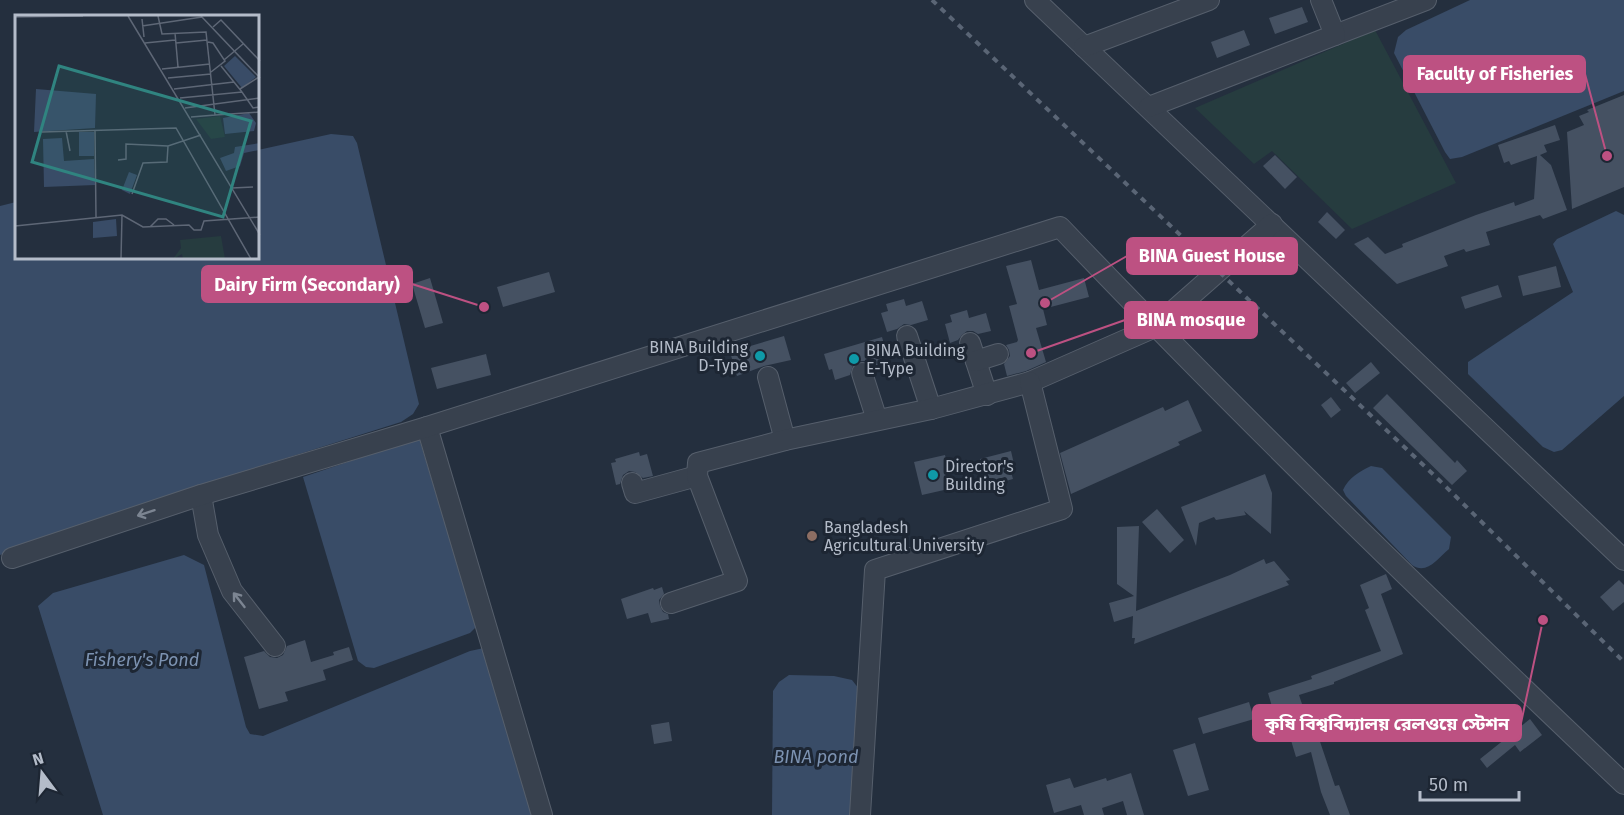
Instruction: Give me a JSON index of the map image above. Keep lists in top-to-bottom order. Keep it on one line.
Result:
{"water":["Fishery's Pond","BINA pond"],"places":["Faculty of Fisheries","BINA Guest House","Dairy Firm (Secondary)","BINA mosque","BINA Building D-Type","BINA Building E-Type","Director's Building","Bangladesh Agricultural University","কৃষি বিশ্ববিদ্যালয় রেলওয়ে স্টেশন"],"scale_bar":"50 m","north":"top"}
